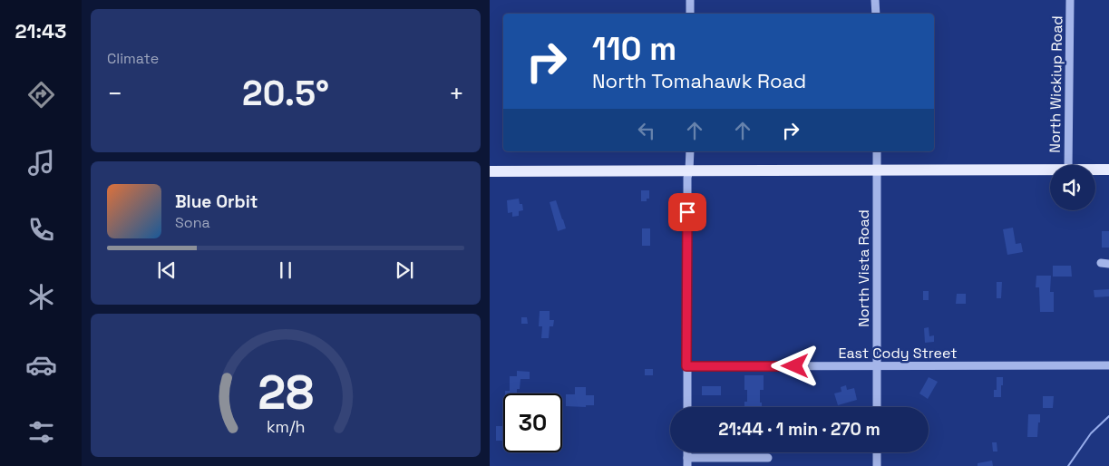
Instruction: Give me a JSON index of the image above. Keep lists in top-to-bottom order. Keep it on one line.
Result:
{"streets":{"street":["North Wickiup Road","North Vista Road","East Cody Street"]},"crossings":[["North Vista Road","East Cody Street"]],"page":{"tabs":"21:43","tile":"Climate","turn":["110 m","North Tomahawk Road"],"heat":["−","20.5°","+"],"song":["Blue Orbit","Sona"],"limit":"30","trip":"21:44 · 1 min · 270 m","gauge":["28","km/h"]}}
